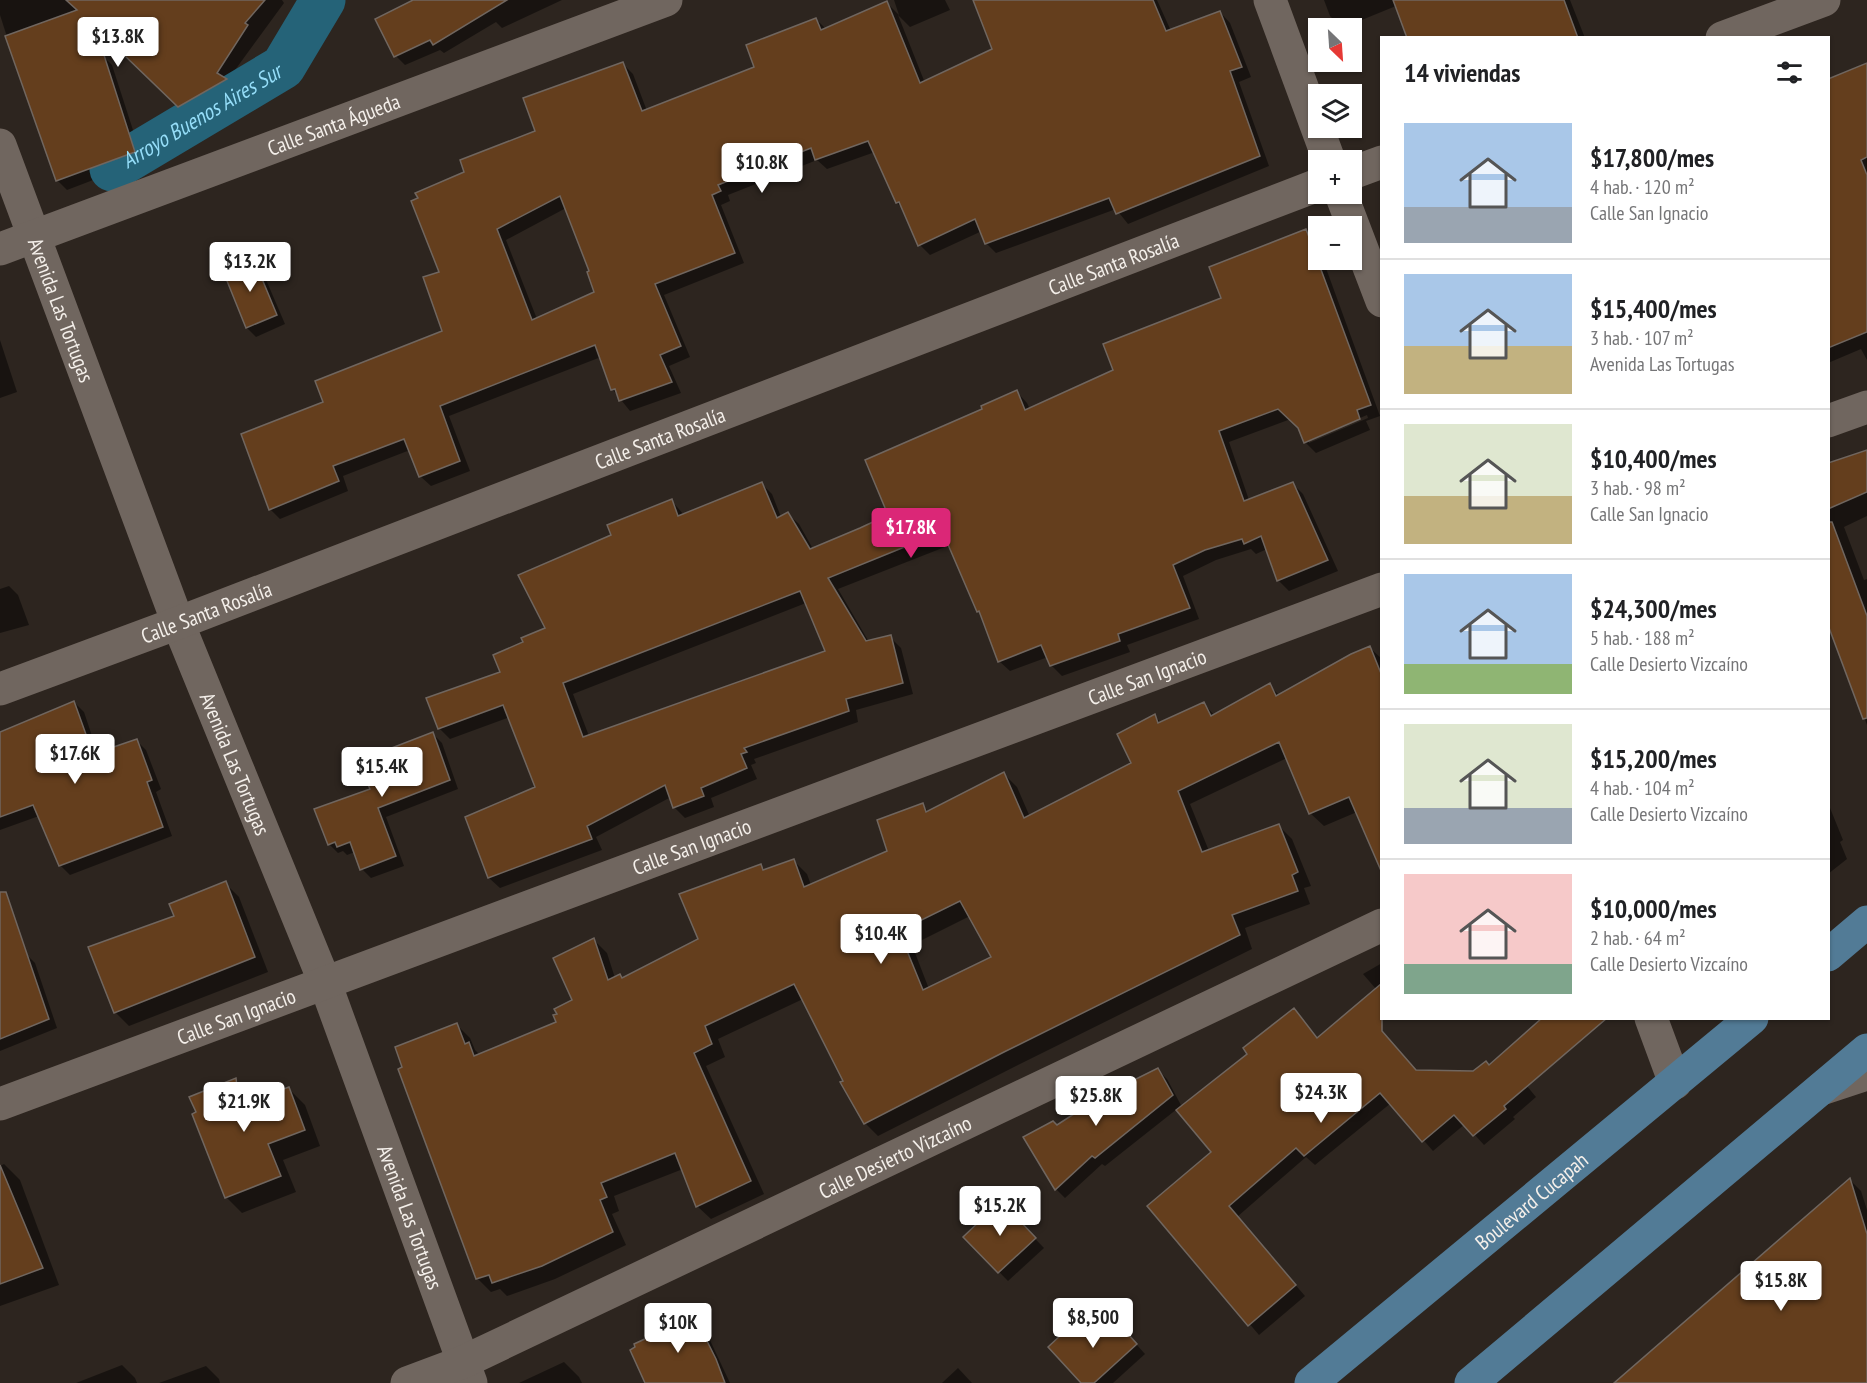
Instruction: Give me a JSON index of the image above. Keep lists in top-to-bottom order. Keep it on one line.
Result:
{"streets":{"main road":["Boulevard Cucapah"],"street":["Calle Santa Águeda","Calle Santa Rosalía","Avenida Las Tortugas","Calle San Ignacio","Calle Desierto Vizcaíno"]},"crossings":[["Calle Santa Águeda","Avenida Las Tortugas"],["Calle Santa Rosalía","Avenida Las Tortugas"],["Avenida Las Tortugas","Calle San Ignacio"],["Avenida Las Tortugas","Calle Desierto Vizcaíno"]],"water":["Arroyo Buenos Aires Sur"],"north":"bottom right","page":{"price":["$13.8K","$10.8K","$13.2K","$17.8K","$17.6K","$15.4K","$10.4K","$24.3K","$25.8K","$21.9K","$15.2K","$15.8K","$8,500","$10K"],"map_buttons":["+","−"],"heading":"14 viviendas","list":[{"name":"$17,800/mes","note":"4 hab. · 120 m² · Calle San Ignacio"},{"name":"$15,400/mes","note":"3 hab. · 107 m² · Avenida Las Tortugas"},{"name":"$10,400/mes","note":"3 hab. · 98 m² · Calle San Ignacio"},{"name":"$24,300/mes","note":"5 hab. · 188 m² · Calle Desierto Vizcaíno"},{"name":"$15,200/mes","note":"4 hab. · 104 m² · Calle Desierto Vizcaíno"},{"name":"$10,000/mes","note":"2 hab. · 64 m² · Calle Desierto Vizcaíno"}]}}
